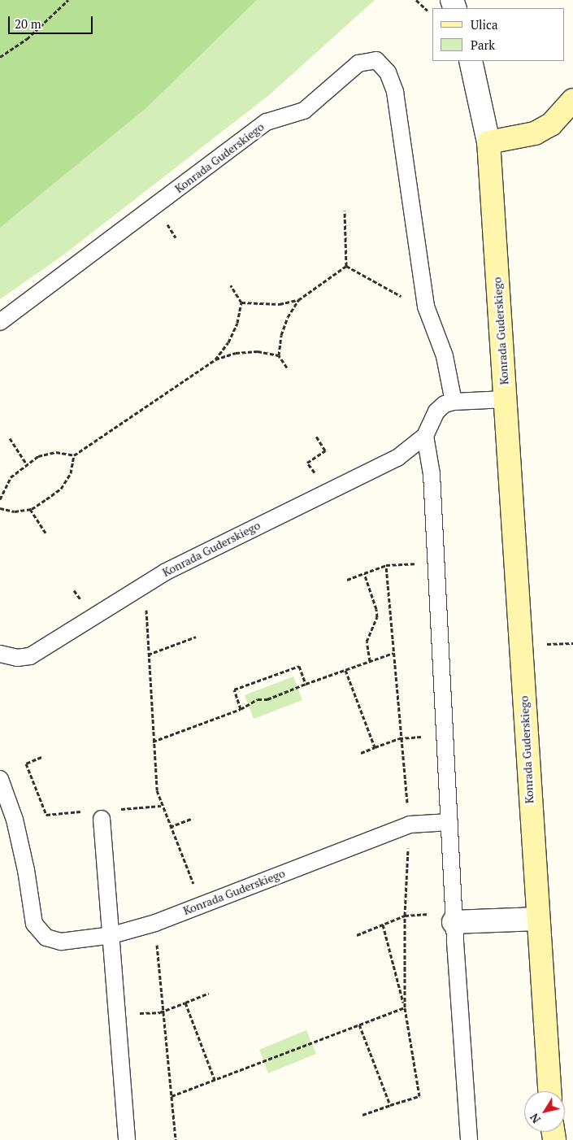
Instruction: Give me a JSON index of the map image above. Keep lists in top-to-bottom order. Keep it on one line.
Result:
{"streets":{"street":["Konrada Guderskiego"]},"legend":["Ulica","Park"],"scale_bar":"20 m","north":"bottom left"}
